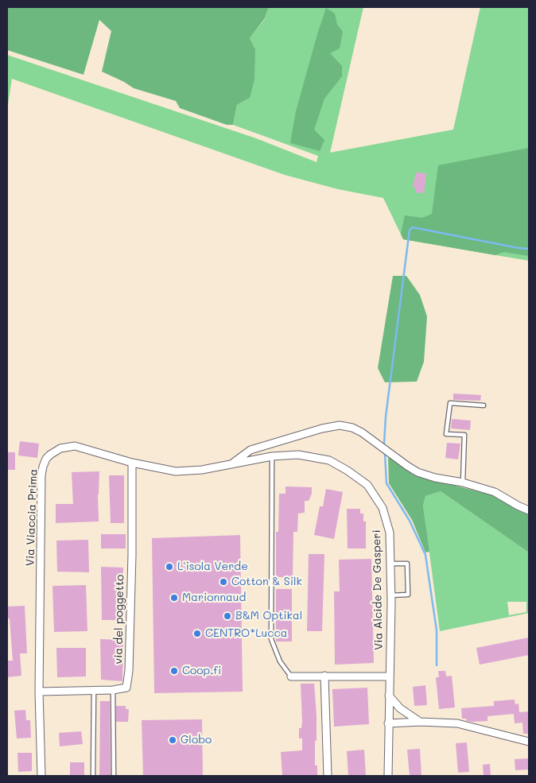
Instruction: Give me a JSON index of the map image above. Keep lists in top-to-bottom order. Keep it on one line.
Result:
{"streets":{"street":["Via Viaccia Prima","Via Alcide De Gasperi","via del poggetto"]},"crossings":[["Via Viaccia Prima","Via Alcide De Gasperi"],["Via Viaccia Prima","via del poggetto"]],"places":["L'isola Verde","Cotton & Silk","Marionnaud","B&M Optikal","CENTRO*Lucca","Coop.fi","Globo"]}
